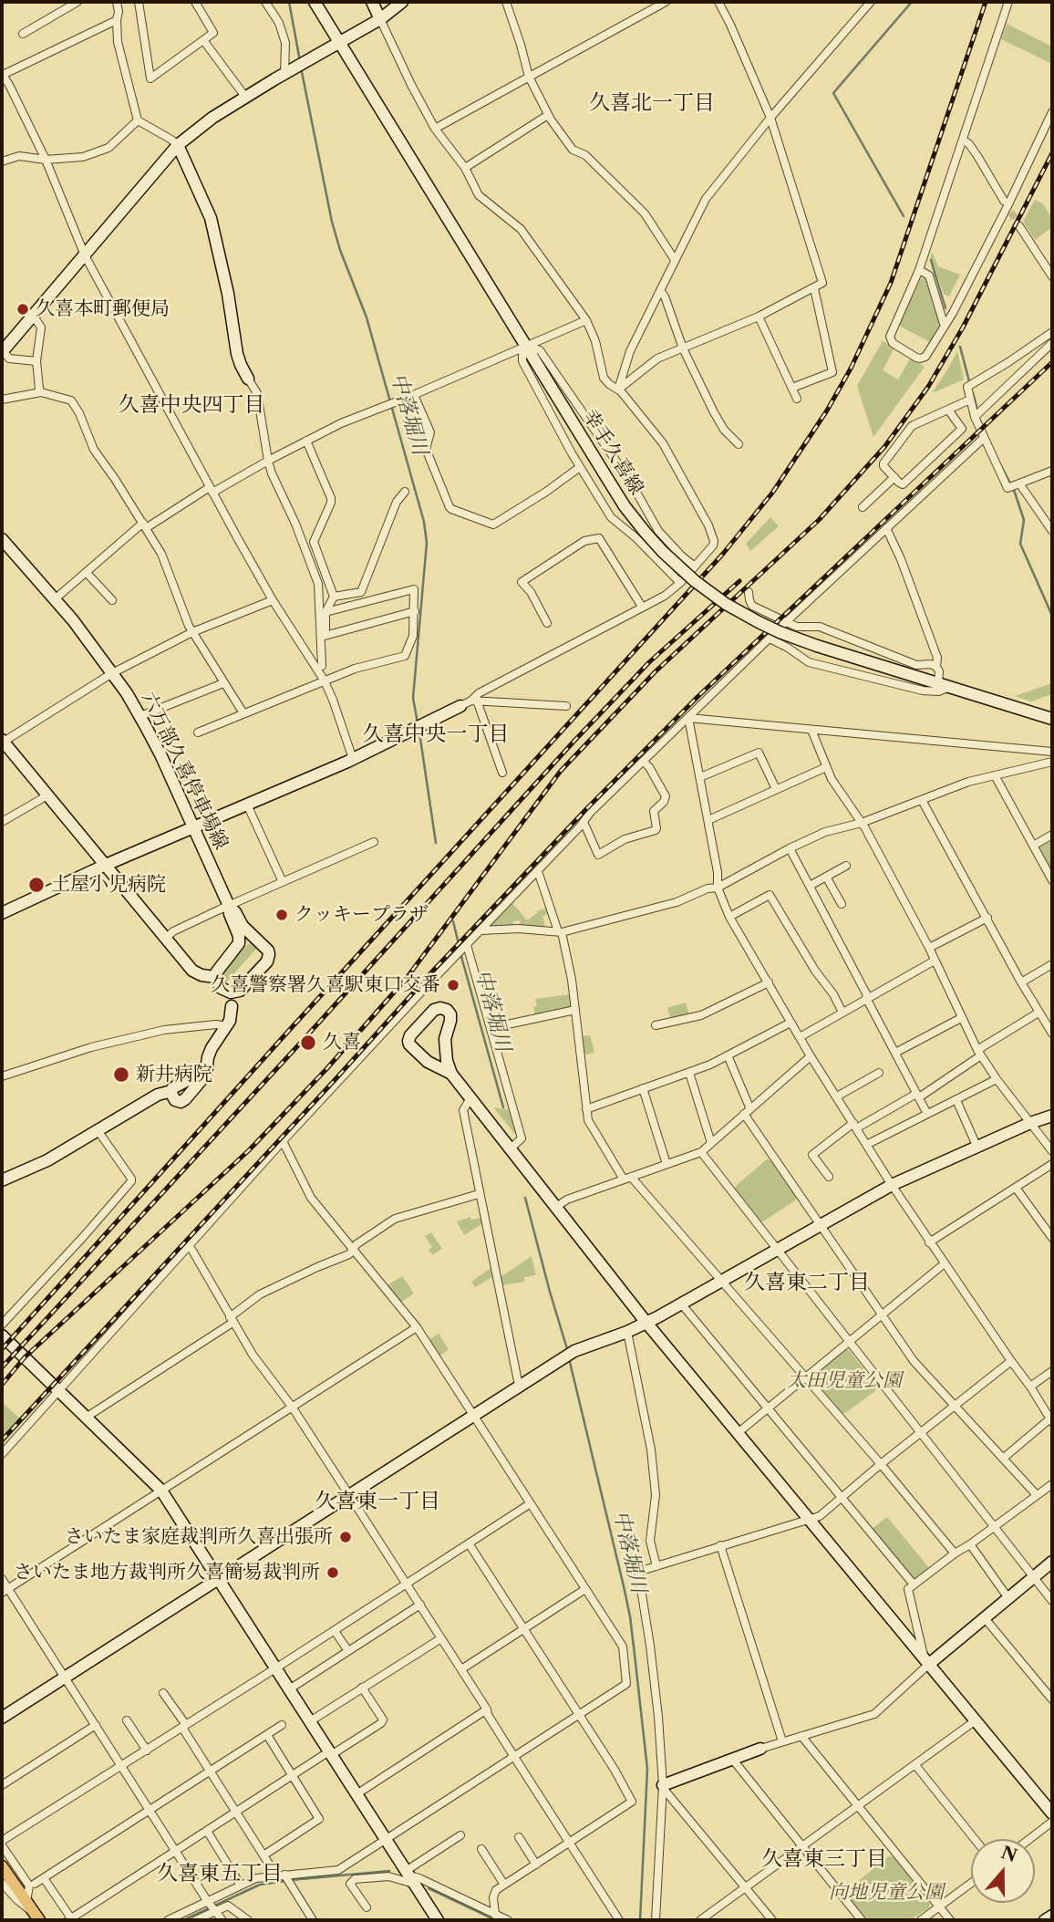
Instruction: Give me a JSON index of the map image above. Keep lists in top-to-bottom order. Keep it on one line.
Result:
{"streets":{"street":["幸手久喜線","六万部久喜停車場線"]},"districts":["久喜北一丁目","久喜中央四丁目","久喜中央一丁目","久喜東二丁目","久喜東一丁目","久喜東三丁目","久喜東五丁目"],"water":["中落堀川"],"parks":["太田児童公園","向地児童公園"],"places":["久喜本町郵便局","土屋小児病院","クッキープラザ","久喜警察署久喜駅東口交番","久喜","新井病院","さいたま家庭裁判所久喜出張所","さいたま地方裁判所久喜簡易裁判所"],"north":"top"}
